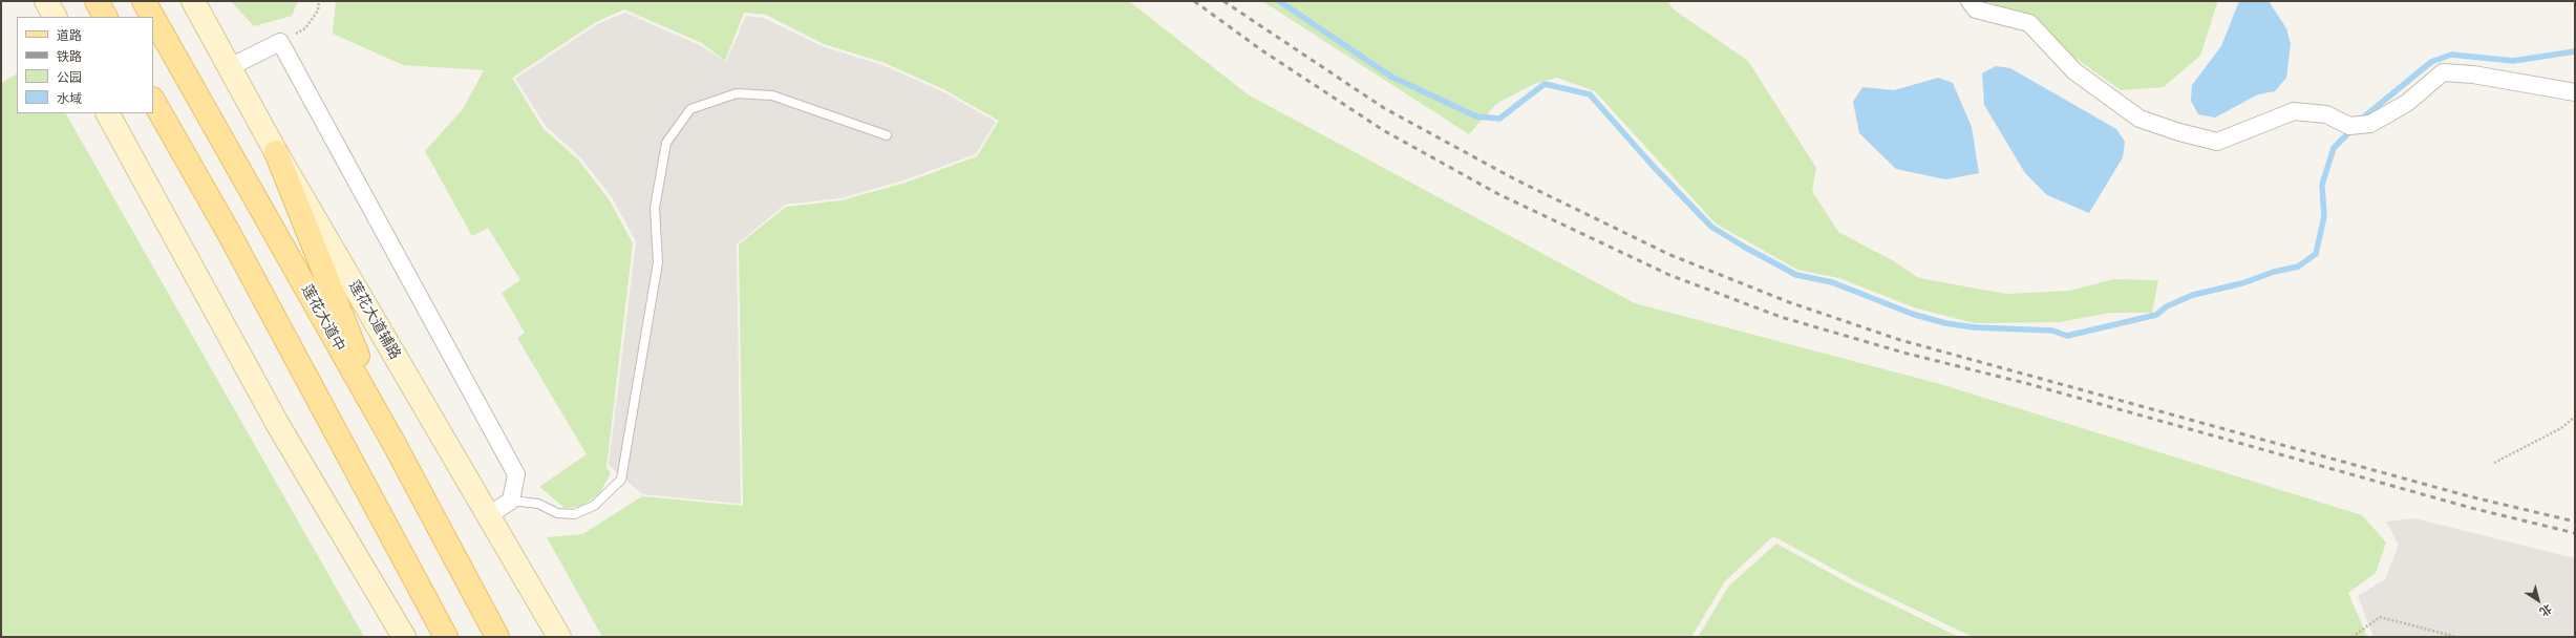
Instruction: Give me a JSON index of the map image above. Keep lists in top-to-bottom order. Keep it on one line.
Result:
{"streets":{"main road":["莲花大道中"],"street":["莲花大道辅路"]},"legend":["道路","铁路","公园","水域"],"north":"bottom right"}
